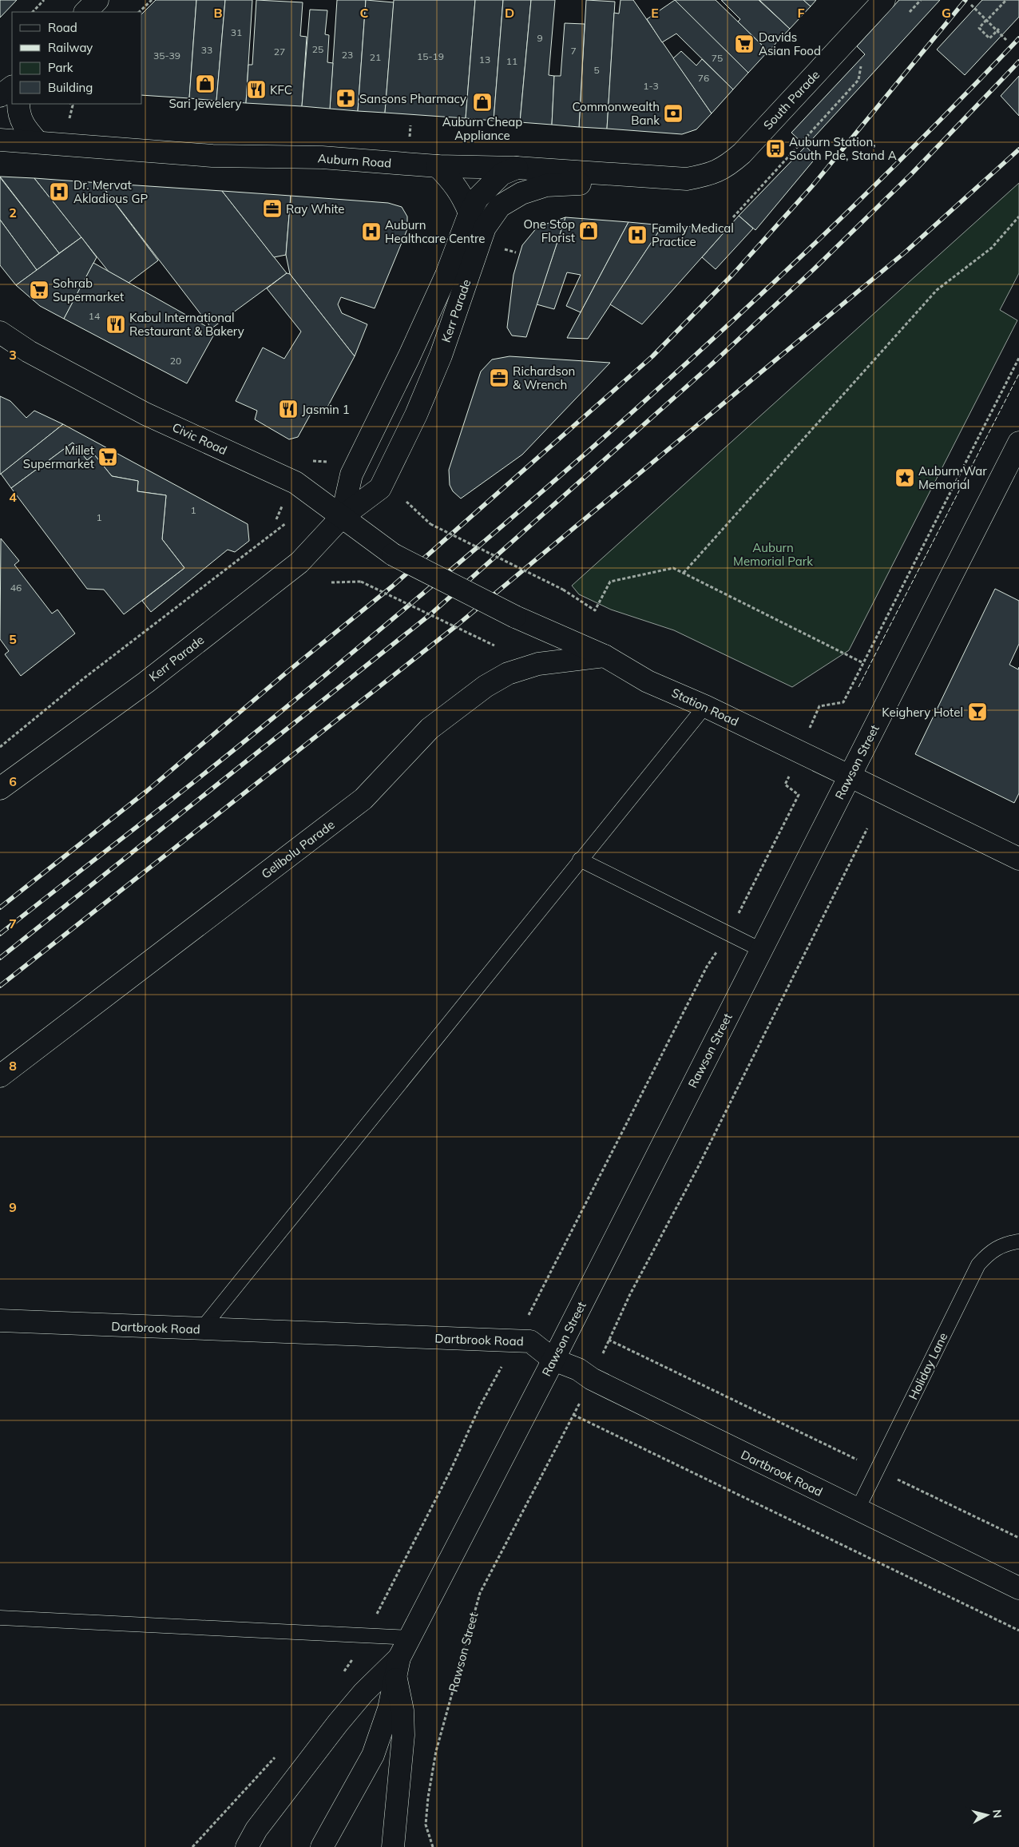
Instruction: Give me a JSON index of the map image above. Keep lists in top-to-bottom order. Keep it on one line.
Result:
{"streets":{"main road":["South Parade","Auburn Road","Kerr Parade","Civic Road","Station Road","Rawson Street","Gelibolu Parade","Dartbrook Road"],"lane":["Holiday Lane"]},"crossings":[["South Parade","Auburn Road"],["Auburn Road","Kerr Parade"],["Kerr Parade","Civic Road"],["Civic Road","Station Road"],["Station Road","Rawson Street"],["Station Road","Gelibolu Parade"],["Rawson Street","Dartbrook Road"],["Dartbrook Road","Holiday Lane"]],"parks":["Auburn Memorial Park"],"places":{"supermarket":["Davids Asian Food","Sohrab Supermarket","Millet Supermarket"],"shop":["Sari Jewelery","Auburn Cheap Appliance","One Stop Florist"],"restaurant":["KFC","Kabul International Restaurant & Bakery","Jasmin 1"],"pharmacy":["Sansons Pharmacy"],"bank":["Commonwealth Bank"],"bus stop":["Auburn Station, South Pde, Stand A"],"hospital":["Dr. Mervat Akladious GP","Auburn Healthcare Centre","Family Medical Practice"],"office":["Ray White","Richardson & Wrench"],"place":["Auburn War Memorial"],"bar":["Keighery Hotel"]},"house_numbers":["31","9","25","33","7","27","23","35-39","15-19","21","75","13","11","5","76","1-3","14","20","1","1","46"],"legend":["Road","Railway","Park","Building"],"north":"right","grid":{"columns":["B","C","D","E","F","G"],"rows":["2","3","4","5","6","7","8","9"]}}
